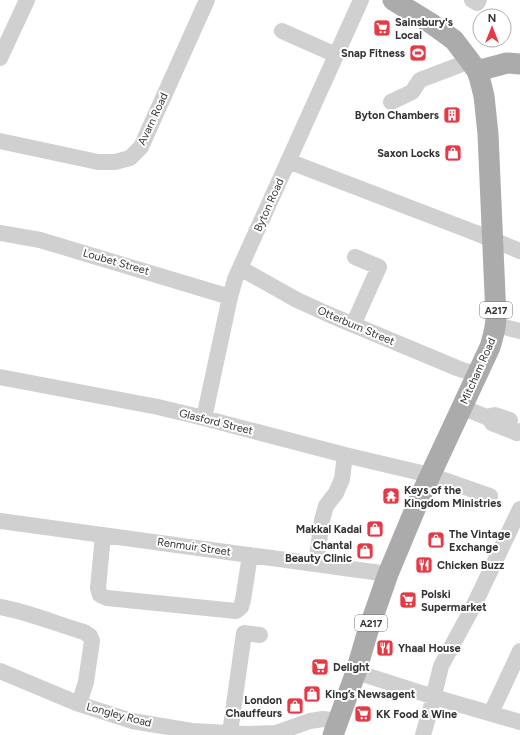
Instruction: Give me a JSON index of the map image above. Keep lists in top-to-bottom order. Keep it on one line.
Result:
{"streets":{"main road":["A217","Mitcham Road"],"street":["Avarn Road","Byton Road","Loubet Street","Otterburn Street","Glasford Street","Renmuir Street","Longley Road"]},"crossings":[["Byton Road","Loubet Street"],["Byton Road","Otterburn Street"],["Byton Road","Glasford Street"],["Otterburn Street","Mitcham Road"],["Mitcham Road","Glasford Street"],["Mitcham Road","Renmuir Street"],["Mitcham Road","Longley Road"]],"places":{"supermarket":["Sainsbury's Local","Polski Supermarket","Delight","KK Food & Wine"],"sports":["Snap Fitness"],"building":["Byton Chambers"],"shop":["Saxon Locks","Makkal Kadai","The Vintage Exchange","Chantal Beauty Clinic","King’s Newsagent","London Chauffeurs"],"temple":["Keys of the Kingdom Ministries"],"restaurant":["Chicken Buzz","Yhaal House"]},"north":"top"}
